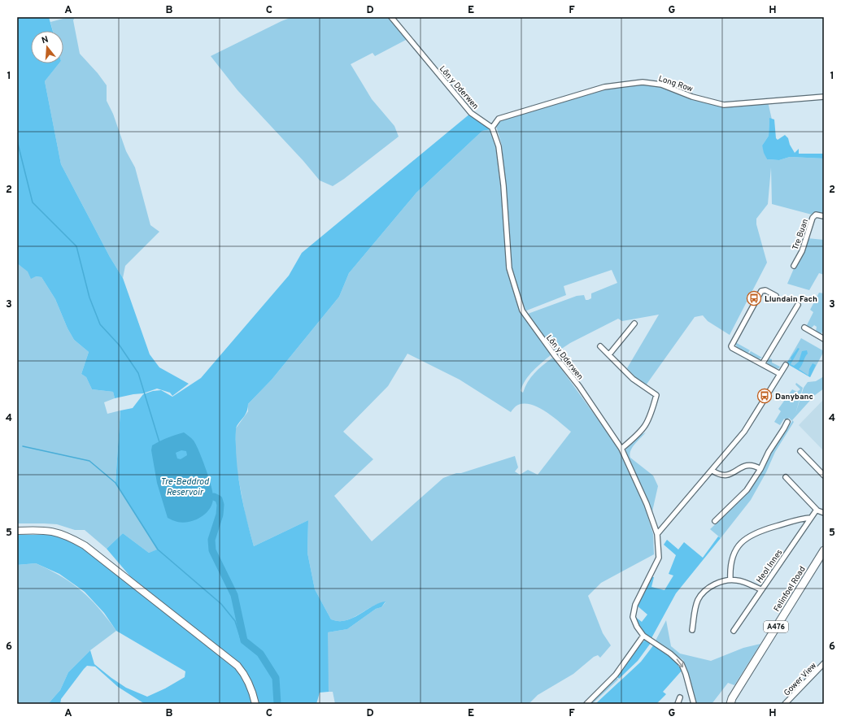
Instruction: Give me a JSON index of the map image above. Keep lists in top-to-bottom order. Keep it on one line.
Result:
{"streets":{"main road":["Felinfoel Road","A476"],"street":["Long Row","Lôn y Dderwen","Tre Buan","Heol Innes","Gower View"]},"crossings":[["Long Row","Lôn y Dderwen"]],"water":["Tre-Beddrod Reservoir"],"places":{"bus stop":["Llundain Fach","Danybanc"]},"north":"top","grid":{"columns":["A","B","C","D","E","F","G","H"],"rows":["1","2","3","4","5","6"]}}
